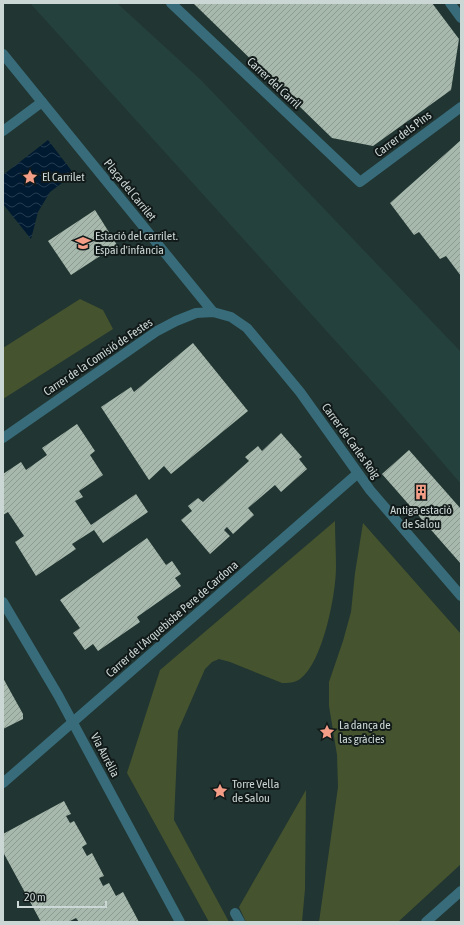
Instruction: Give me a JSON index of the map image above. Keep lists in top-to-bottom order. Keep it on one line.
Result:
{"streets":{"street":["Carrer del Carril","Carrer dels Pins","Plaça del Carrilet","Carrer de la Comisió de Festes","Carrer de Carles Roig","Carrer de l'Arquebisbe Pere de Cardona","Via Aurèlia"]},"crossings":[["Carrer del Carril","Carrer dels Pins"],["Plaça del Carrilet","Carrer de la Comisió de Festes"],["Plaça del Carrilet","Carrer de Carles Roig"],["Carrer de la Comisió de Festes","Carrer de Carles Roig"],["Carrer de Carles Roig","Carrer de l'Arquebisbe Pere de Cardona"],["Carrer de l'Arquebisbe Pere de Cardona","Via Aurèlia"]],"places":{"place":["El Carrilet","La dança de las gràcies","Torre Vella de Salou"],"school or university":["Estació del carrilet. Espai d'infància"],"building":["Antiga estació de Salou"]},"scale_bar":"20 m"}
